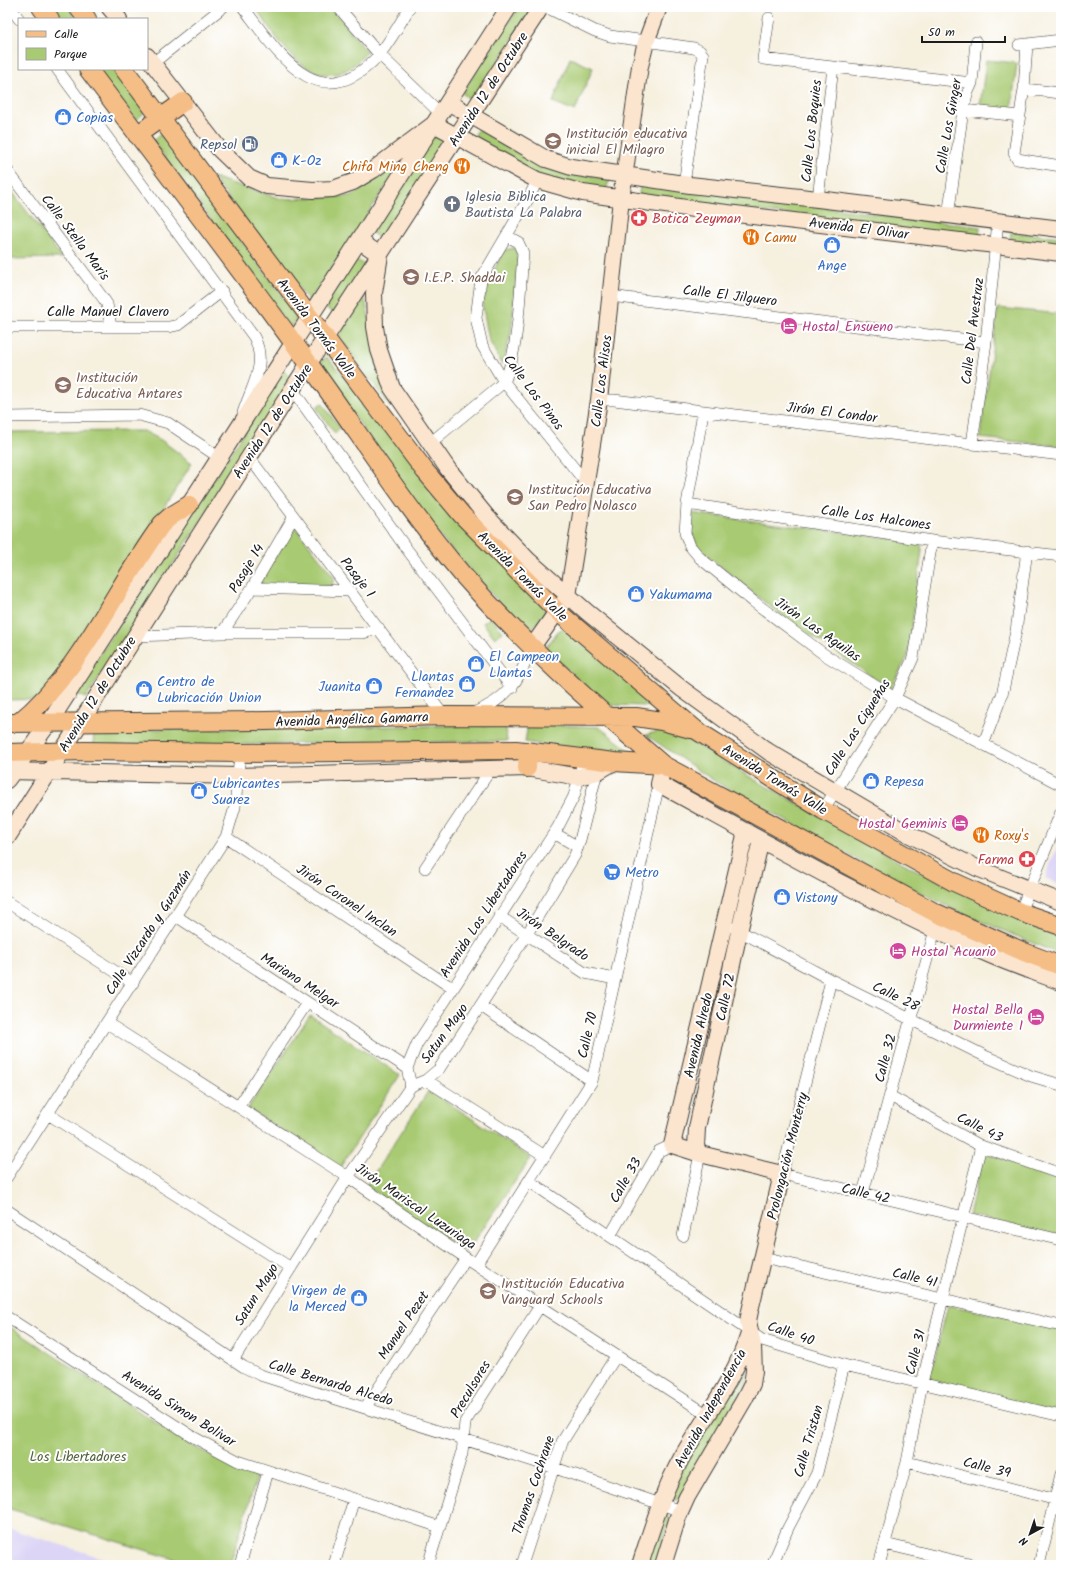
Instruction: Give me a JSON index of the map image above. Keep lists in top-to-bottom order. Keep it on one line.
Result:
{"streets":{"main road":["Avenida Tomás Valle","Avenida Angélica Gamarra"],"street":["Avenida 12 de Octubre","Calle Los Ginger","Calle Los Boquies","Avenida El Olivar","Calle Stella Maris","Calle El Jilguero","Calle Manuel Clavero","Calle Del Avestruz","Calle Los Alisos","Calle Los Pinos","Jirón El Condor","Calle Los Halcones","Pasaje 14","Pasaje 1","Jirón Las Aguilas","Calle Las Cigueñas","Jirón Coronel Inclan","Avenida Los Libertadores","Calle Vizcardo y Guzmán","Jirón Belgrado","Mariano Melgar","Calle 28","Calle 72","Satun Mayo","Calle 70","Avenida Alredo","Calle 32","Calle 43","Prolongación Monterry","Calle 33","Calle 42","Jirón Mariscal Luzuriaga","Calle 41","Manuel Pezet","Calle 40","Calle 31","Calle Bernardo Alcedo","Preculsores","Avenida Simon Bolivar","Avenida Independencia","Calle Tristan","Calle 39","Thomas Cochrane"]},"crossings":[["Avenida 12 de Octubre","Avenida El Olivar"],["Avenida 12 de Octubre","Avenida Tomás Valle"],["Avenida 12 de Octubre","Pasaje 1"],["Avenida 12 de Octubre","Avenida Angélica Gamarra"],["Calle Los Ginger","Avenida El Olivar"],["Calle Los Boquies","Avenida El Olivar"],["Avenida El Olivar","Calle Del Avestruz"],["Avenida El Olivar","Calle Los Alisos"],["Avenida El Olivar","Calle Los Pinos"],["Calle Stella Maris","Calle Manuel Clavero"],["Calle El Jilguero","Calle Del Avestruz"],["Calle El Jilguero","Calle Los Alisos"],["Avenida Tomás Valle","Calle Los Alisos"],["Avenida Tomás Valle","Avenida Angélica Gamarra"],["Avenida Tomás Valle","Calle Las Cigueñas"],["Calle Del Avestruz","Jirón El Condor"],["Calle Los Alisos","Calle Los Pinos"],["Calle Los Alisos","Jirón El Condor"],["Calle Los Alisos","Avenida Angélica Gamarra"],["Jirón El Condor","Jirón Las Aguilas"],["Calle Los Halcones","Jirón Las Aguilas"],["Calle Los Halcones","Calle Las Cigueñas"],["Pasaje 14","Pasaje 1"],["Pasaje 1","Avenida Angélica Gamarra"],["Jirón Las Aguilas","Calle Las Cigueñas"],["Jirón Coronel Inclan","Avenida Los Libertadores"],["Jirón Coronel Inclan","Calle Vizcardo y Guzmán"],["Avenida Los Libertadores","Jirón Belgrado"],["Avenida Los Libertadores","Mariano Melgar"],["Calle Vizcardo y Guzmán","Mariano Melgar"],["Calle Vizcardo y Guzmán","Jirón Mariscal Luzuriaga"],["Jirón Belgrado","Satun Mayo"],["Jirón Belgrado","Calle 70"],["Calle 28","Calle 72"],["Calle 28","Avenida Alredo"],["Calle 28","Calle 32"],["Calle 28","Prolongación Monterry"],["Calle 72","Calle 42"],["Satun Mayo","Jirón Mariscal Luzuriaga"],["Satun Mayo","Calle Bernardo Alcedo"],["Calle 70","Jirón Mariscal Luzuriaga"],["Calle 70","Calle 40"],["Avenida Alredo","Calle 33"],["Avenida Alredo","Calle 42"],["Calle 32","Calle 43"],["Calle 32","Calle 42"],["Calle 43","Calle 31"],["Prolongación Monterry","Calle 42"],["Prolongación Monterry","Calle 41"],["Prolongación Monterry","Calle 40"],["Prolongación Monterry","Avenida Independencia"],["Calle 33","Calle 42"],["Calle 33","Calle 40"],["Calle 42","Calle 31"],["Jirón Mariscal Luzuriaga","Manuel Pezet"],["Jirón Mariscal Luzuriaga","Preculsores"],["Jirón Mariscal Luzuriaga","Avenida Independencia"],["Jirón Mariscal Luzuriaga","Thomas Cochrane"],["Calle 41","Calle 31"],["Manuel Pezet","Calle Bernardo Alcedo"],["Calle 40","Calle 31"],["Calle 40","Avenida Independencia"],["Calle 40","Calle Tristan"],["Calle 31","Calle 39"],["Calle Bernardo Alcedo","Preculsores"],["Calle Bernardo Alcedo","Avenida Independencia"],["Calle Bernardo Alcedo","Thomas Cochrane"],["Preculsores","Avenida Simon Bolivar"]],"parks":["Los Libertadores"],"places":{"shop":["Copias","K-Oz","Ange","Yakumama","El Campeon Llantas","Llantas Fernandez","Juanita","Centro de Lubricación Union","Repesa","Lubricantes Suarez","Vistony","Virgen de la Merced"],"school or university":["Institución educativa inicial El Milagro","I.E.P. Shaddai","Institución Educativa Antares","Institución Educativa San Pedro Nolasco","Institución Educativa Vanguard Schools"],"fuel station":["Repsol"],"restaurant":["Chifa Ming Cheng","Camu","Roxy's"],"church":["Iglesia Biblica Bautista La Palabra"],"pharmacy":["Botica Zeyman","Farma"],"hotel":["Hostal Ensueno","Hostal Geminis","Hostal Acuario","Hostal Bella Durmiente I"],"supermarket":["Metro"]},"legend":["Calle","Parque"],"scale_bar":"50 m","north":"bottom left"}
